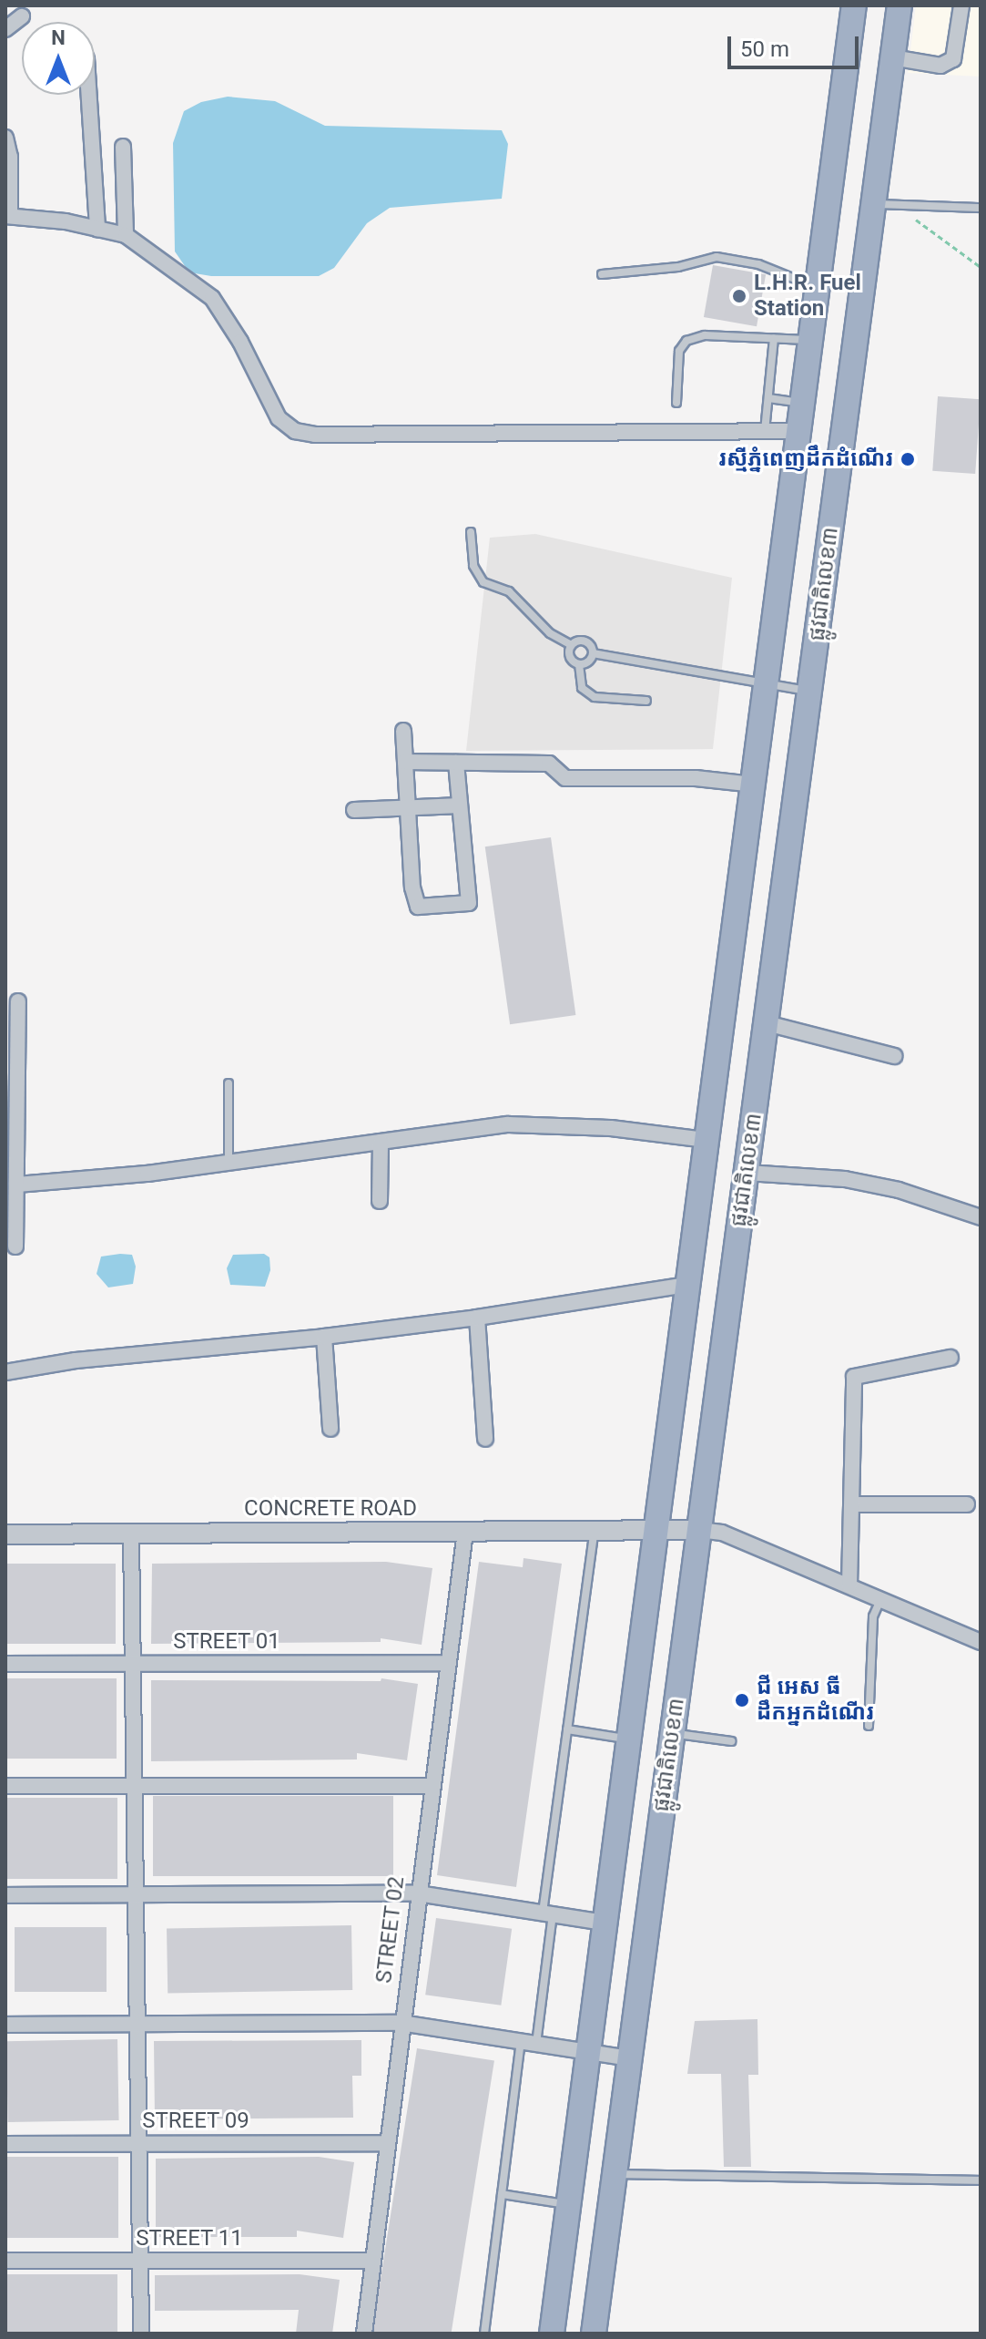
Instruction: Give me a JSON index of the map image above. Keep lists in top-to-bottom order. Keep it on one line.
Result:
{"streets":{"highway":["ផ្លូវជាតិលេខ៣"],"street":["CONCRETE ROAD","STREET 01","STREET 02","STREET 09","STREET 11"]},"crossings":[["ផ្លូវជាតិលេខ៣","CONCRETE ROAD"],["CONCRETE ROAD","STREET 02"],["STREET 01","STREET 02"],["STREET 02","STREET 09"],["STREET 02","STREET 11"]],"places":["L.H.R. Fuel Station","រស្មីភ្នំពេញដឹកដំណើរ","ជី អេស ធី ដឹកអ្នកដំណើរ"],"scale_bar":"50 m","north":"top"}
